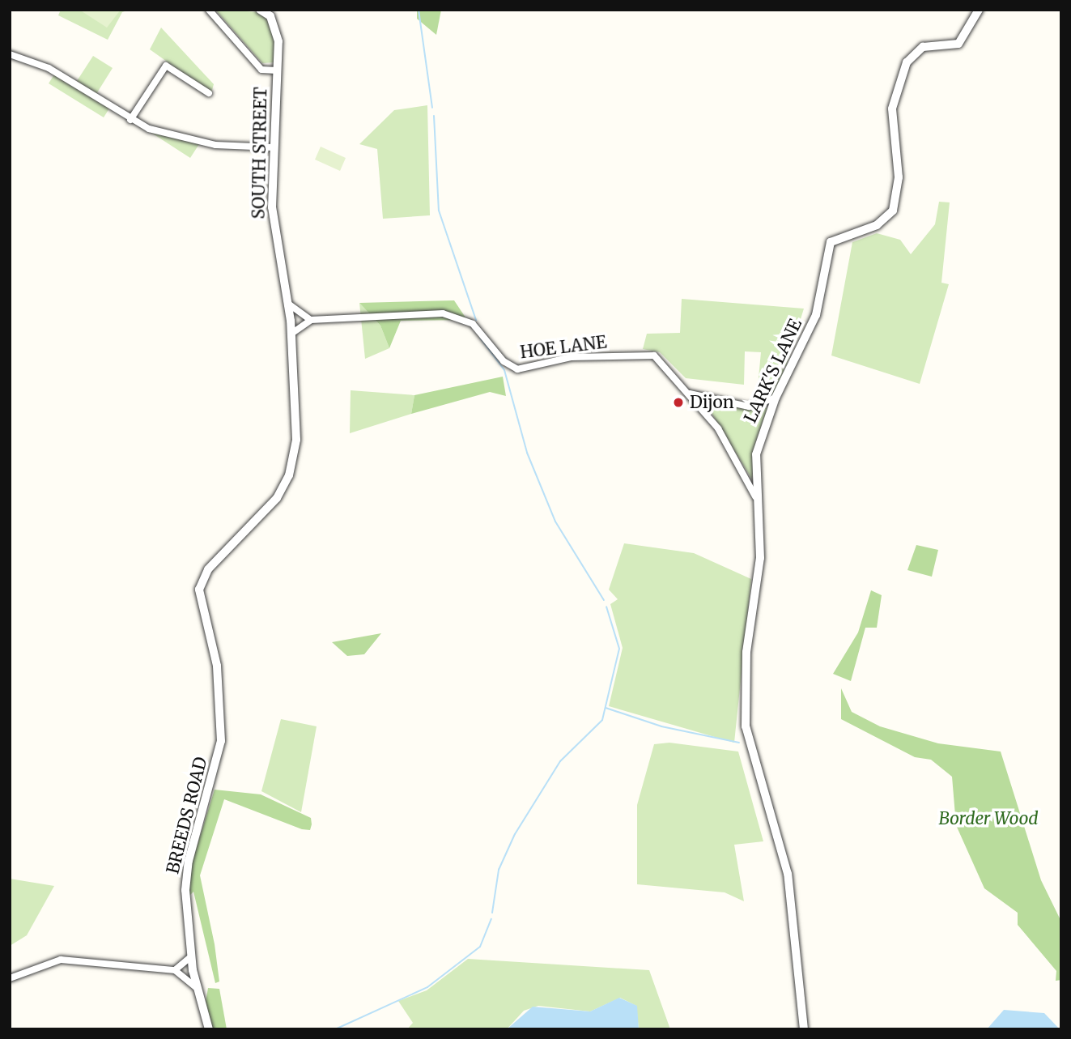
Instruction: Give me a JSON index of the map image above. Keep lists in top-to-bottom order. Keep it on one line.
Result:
{"streets":{"street":["SOUTH STREET","HOE LANE","LARK'S LANE","BREEDS ROAD"]},"crossings":[["SOUTH STREET","BREEDS ROAD"],["HOE LANE","LARK'S LANE"]],"parks":["Border Wood"],"places":["Dijon"]}
